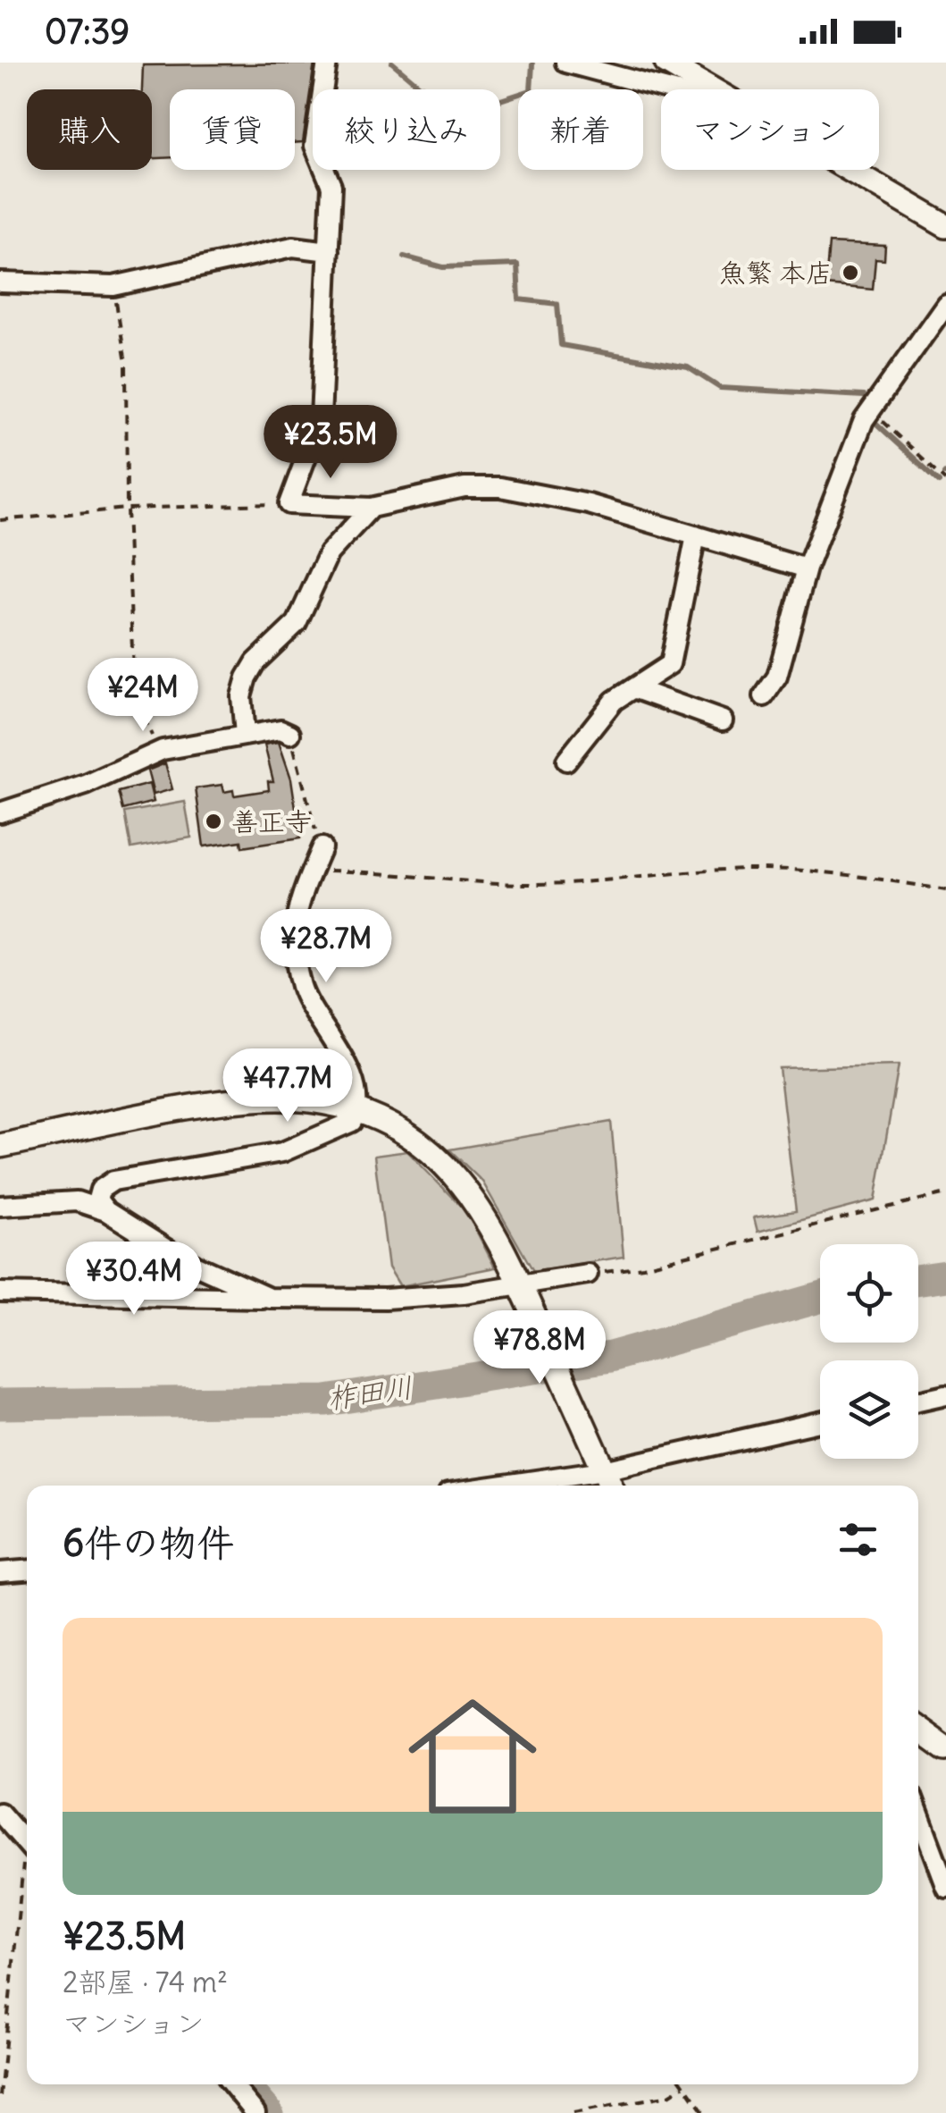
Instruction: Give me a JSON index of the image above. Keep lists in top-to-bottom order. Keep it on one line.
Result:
{"water":["柞田川"],"places":["魚繁 本店","善正寺"],"page":{"status":"07:39","chip":["購入","賃貸","絞り込み","新着","マンション"],"price":["¥23.5M","¥24M","¥28.7M","¥47.7M","¥30.4M","¥78.8M"],"heading":"6件の物件","list":[{"name":"¥23.5M","note":"2部屋 · 74 m² · マンション"}]}}
